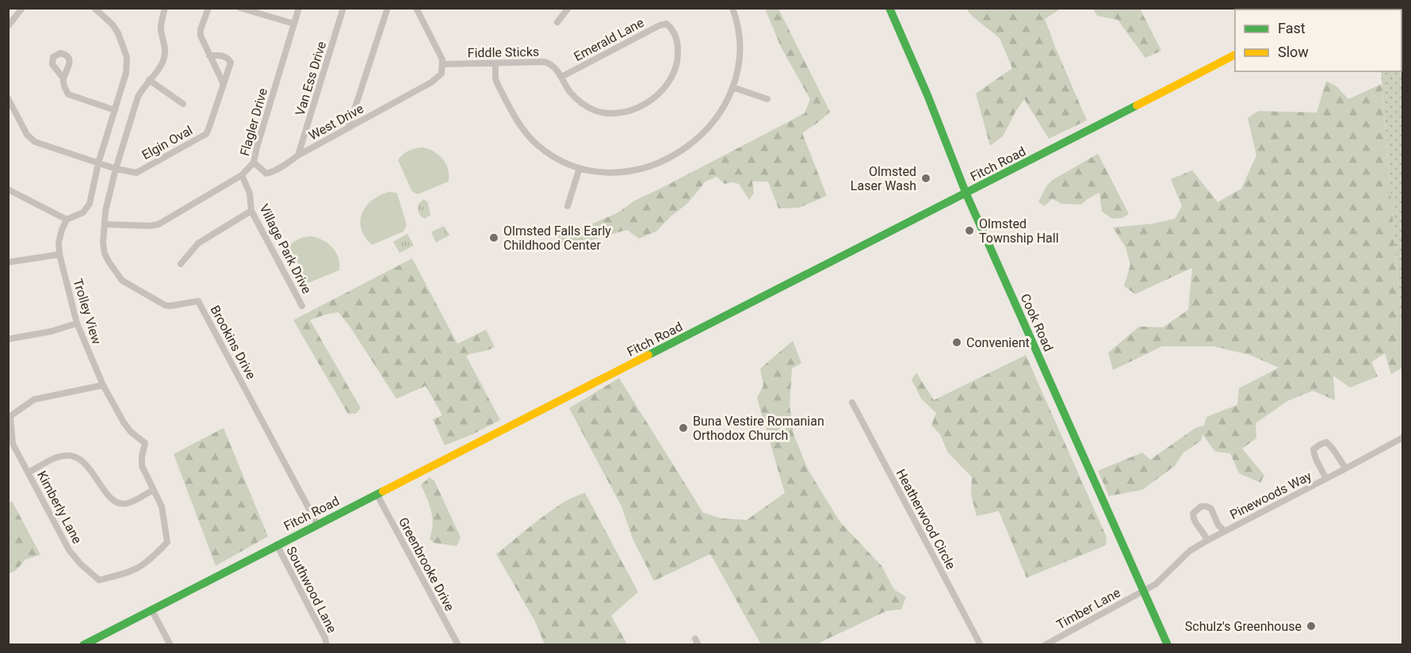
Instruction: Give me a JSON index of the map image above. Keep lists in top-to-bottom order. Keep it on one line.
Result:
{"streets":{"street":["Emerald Lane","Fiddle Sticks","Van Ess Drive","Flagler Drive","West Drive","Elgin Oval","Fitch Road","Village Park Drive","Trolley View","Cook Road","Brookins Drive","Pinewoods Way","Kimberly Lane","Heatherwood Circle","Greenbrooke Drive","Southwood Lane","Timber Lane"]},"crossings":[["Emerald Lane","Fiddle Sticks"],["Fiddle Sticks","West Drive"],["Van Ess Drive","West Drive"],["Flagler Drive","West Drive"],["Flagler Drive","Village Park Drive"],["Flagler Drive","Brookins Drive"],["Elgin Oval","Brookins Drive"],["Fitch Road","Cook Road"],["Fitch Road","Brookins Drive"],["Fitch Road","Greenbrooke Drive"],["Fitch Road","Southwood Lane"],["Trolley View","Kimberly Lane"],["Cook Road","Pinewoods Way"],["Cook Road","Timber Lane"],["Pinewoods Way","Timber Lane"]],"places":["Olmsted Laser Wash","Olmsted Township Hall","Olmsted Falls Early Childhood Center","Convenient","Buna Vestire Romanian Orthodox Church","Schulz's Greenhouse"],"legend":["Fast","Slow"]}
